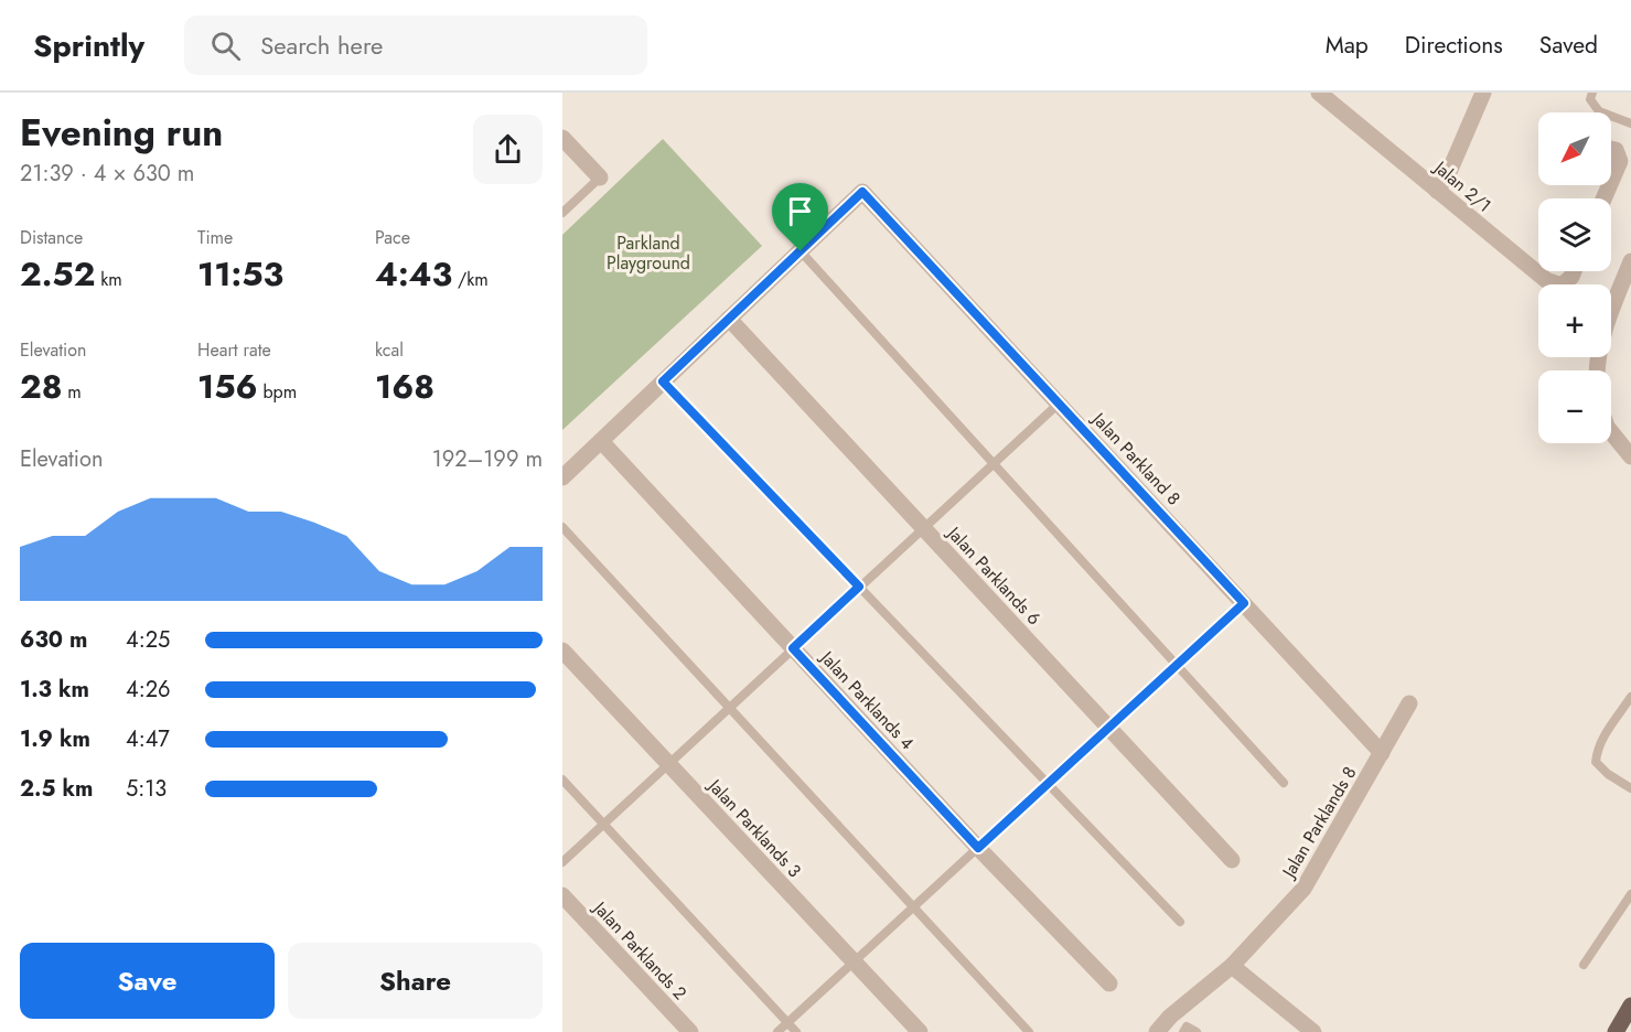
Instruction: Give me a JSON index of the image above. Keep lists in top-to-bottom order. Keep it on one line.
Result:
{"streets":{"street":["Jalan 2/1","Jalan Parkland 8","Jalan Parklands 6","Jalan Parklands 4","Jalan Parklands 8","Jalan Parklands 3","Jalan Parklands 2"]},"crossings":[["Jalan Parkland 8","Jalan Parklands 8"]],"parks":["Parkland Playground"],"north":"bottom left","page":{"header":"Sprintly","search":"Search here","nav":["Map","Directions","Saved"],"heading":["Evening run","21:39 · 4 × 630 m"],"map_buttons":["+","−"],"stats":[["Distance","2.52 km"],["Time","11:53"],["Pace","4:43 /km"],["Elevation","28 m"],["Heart rate","156 bpm"],["kcal","168"]],"chart":["Elevation","192–199 m"],"list":[{"name":"630 m","note":"4:25"},{"name":"1.3 km","note":"4:26"},{"name":"1.9 km","note":"4:47"},{"name":"2.5 km","note":"5:13"}],"buttons":["Save","Share"]}}
